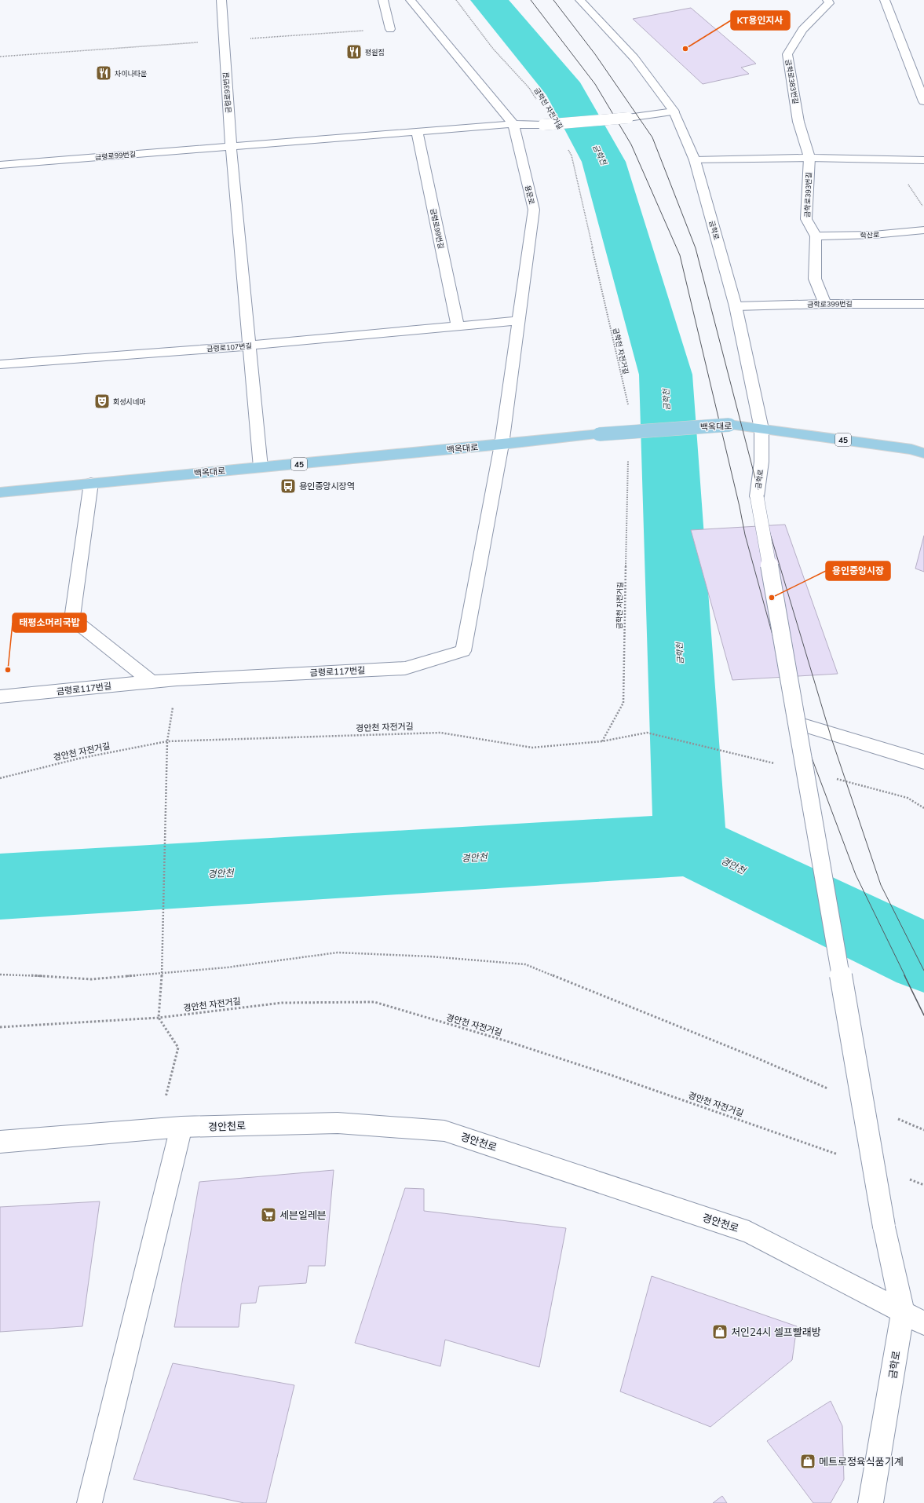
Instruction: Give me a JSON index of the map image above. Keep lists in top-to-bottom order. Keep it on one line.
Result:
{"streets":{"main road":["백옥대로","45"],"street":["금학로383번길","금령로93번길","금령로99번길","용문로","금학로393번길","금학로","학산로","금학로399번길","금령로107번길","금령로117번길","경안천로"],"path":["금학천 자전거길","경안천 자전거길"]},"crossings":[["금학로383번길","금학로393번길"],["금령로93번길","금령로99번길"],["금학천 자전거길","경안천 자전거길"],["금령로99번길","용문로"],["금령로99번길","금학로"],["금령로99번길","금령로107번길"],["용문로","금령로107번길"],["용문로","백옥대로"],["용문로","금령로117번길"],["금학로393번길","학산로"],["금학로393번길","금학로399번길"],["금학로","금학로399번길"],["금학로","백옥대로"],["금학로","경안천로"],["백옥대로","금령로117번길"]],"water":["금학천","경안천"],"places":{"other":["KT용인지사","용인중앙시장","태평소머리국밥"],"restaurant":["평원집","차이나타운"],"theatre":["회성시네마"],"bus stop":["용인중앙시장역"],"supermarket":["세븐일레븐"],"shop":["처인24시 셀프빨래방","메트로정육식품기계"]}}
